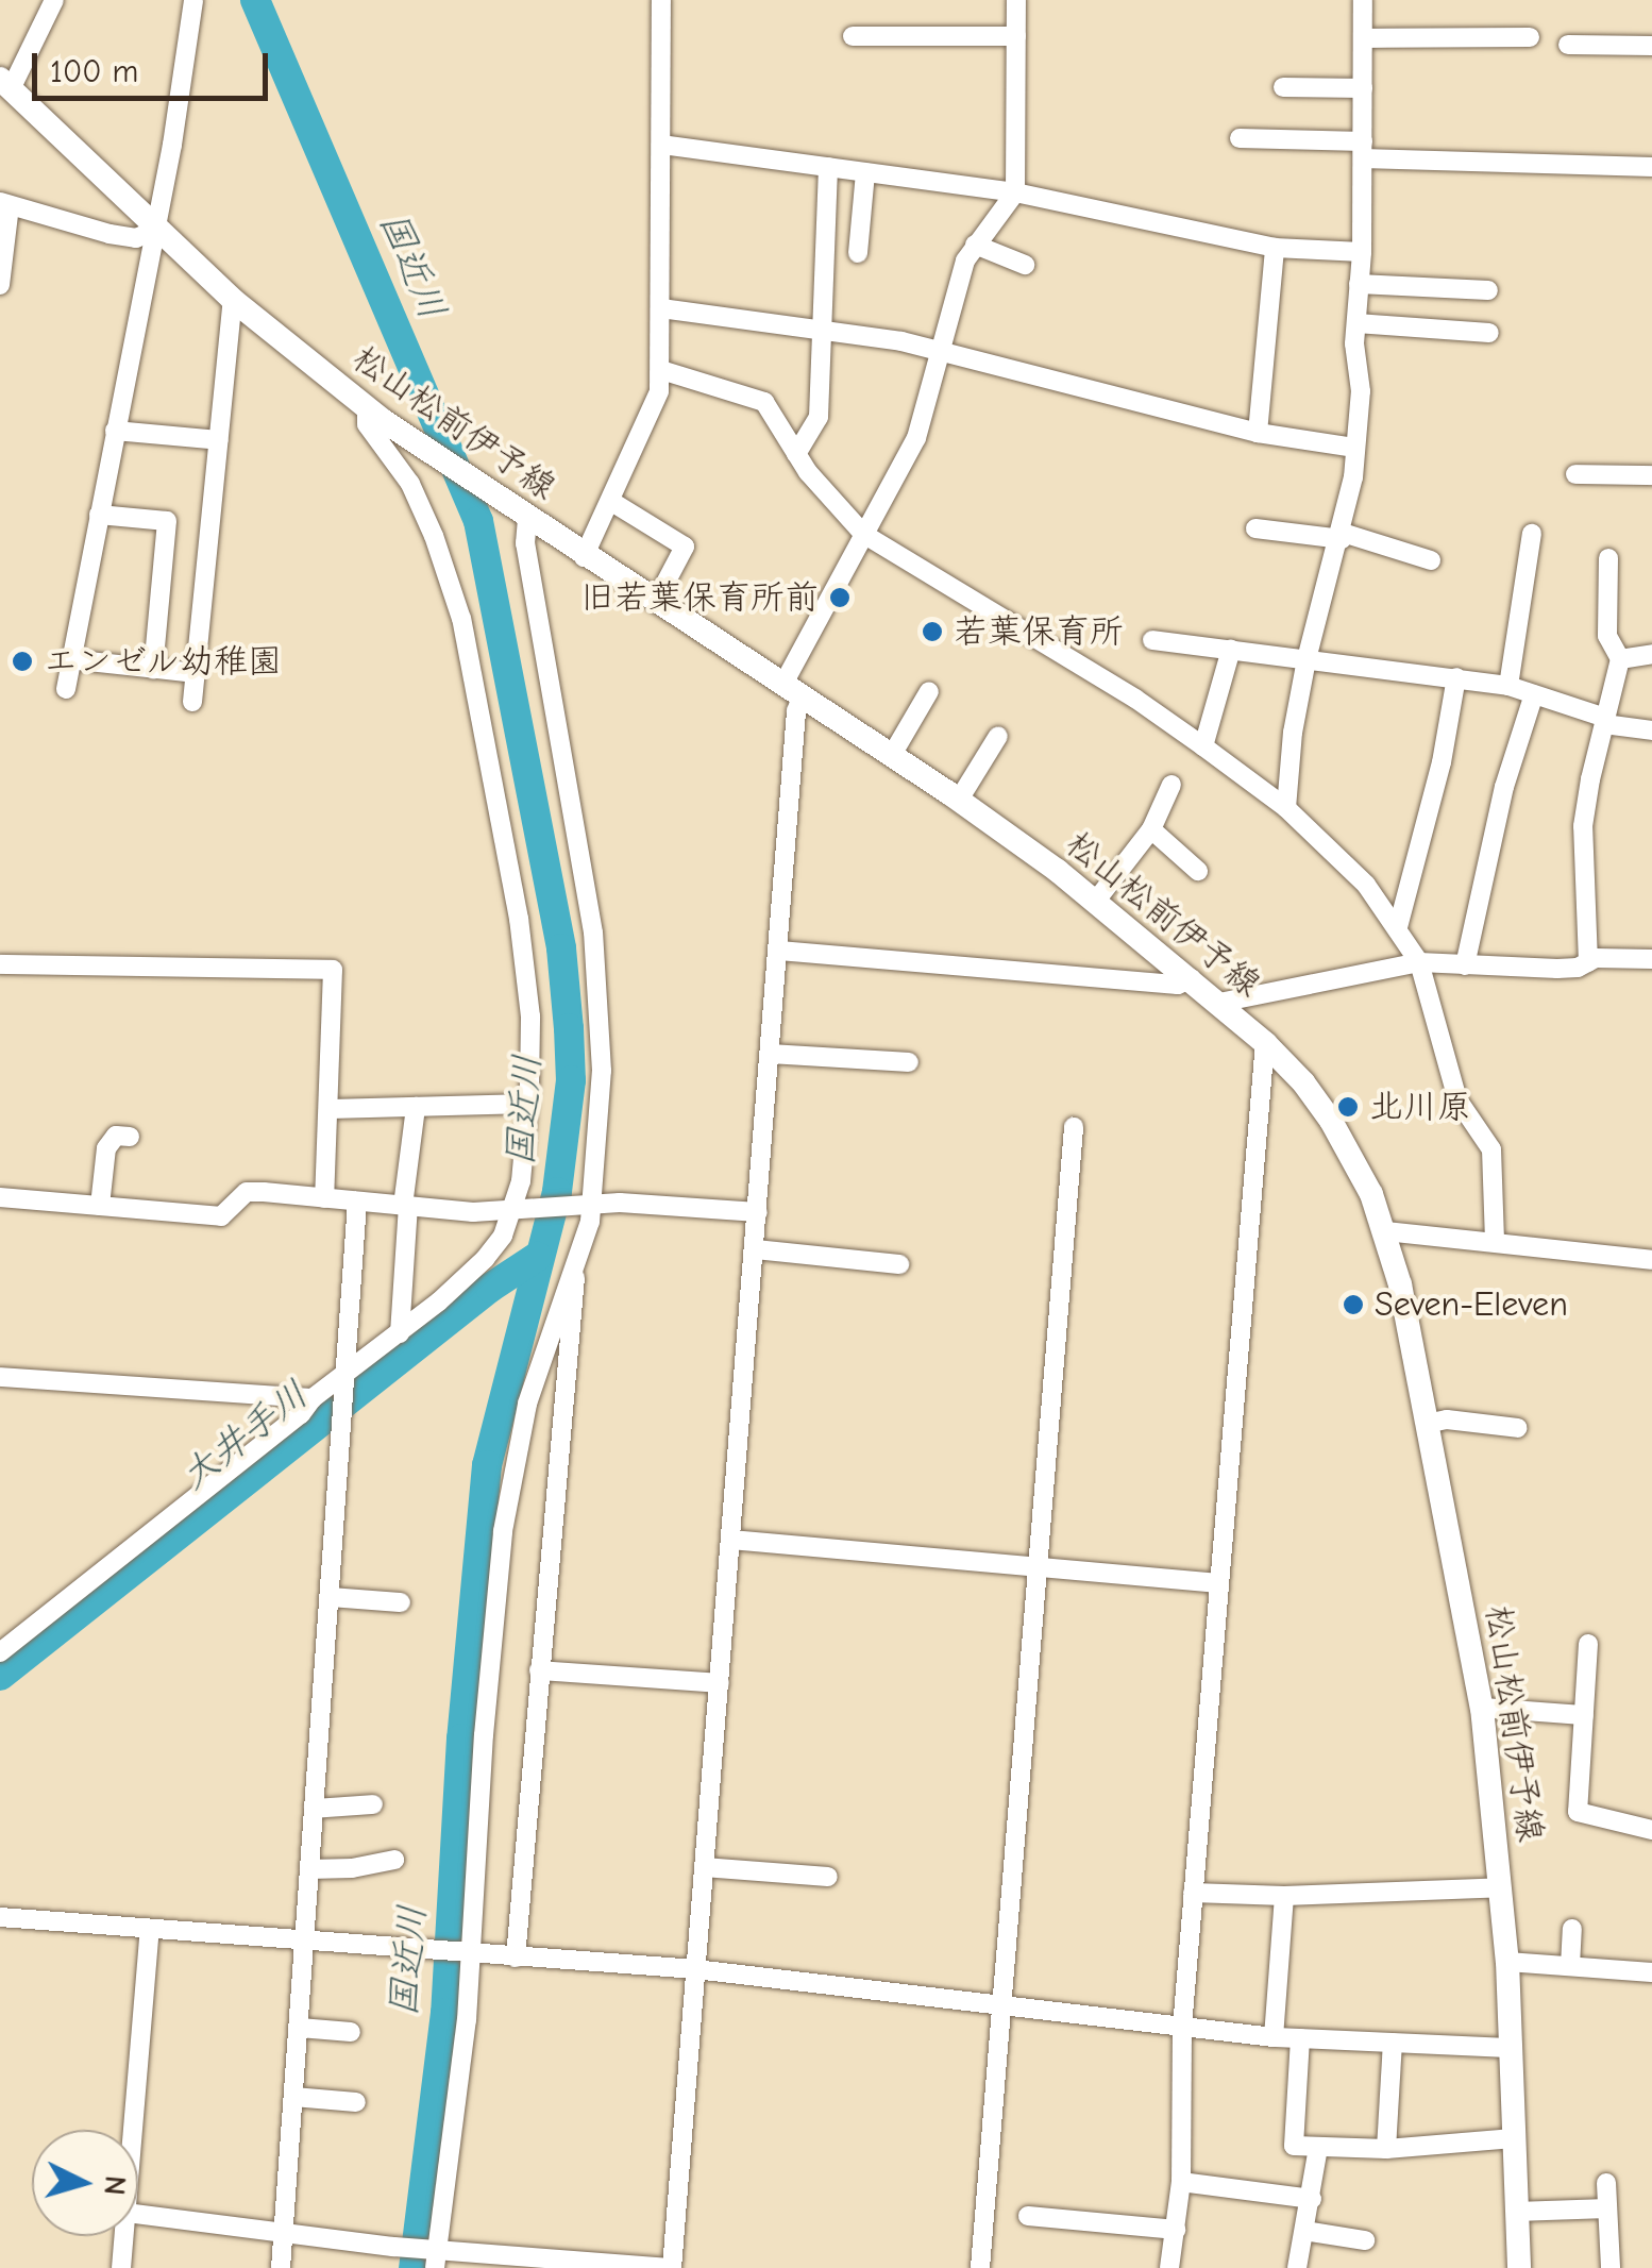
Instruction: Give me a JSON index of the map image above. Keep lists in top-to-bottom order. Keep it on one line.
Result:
{"streets":{"main road":["松山松前伊予線"]},"water":["国近川","大井手川"],"places":["旧若葉保育所前","若葉保育所","エンゼル幼稚園","北川原","Seven-Eleven"],"scale_bar":"100 m","north":"right"}
